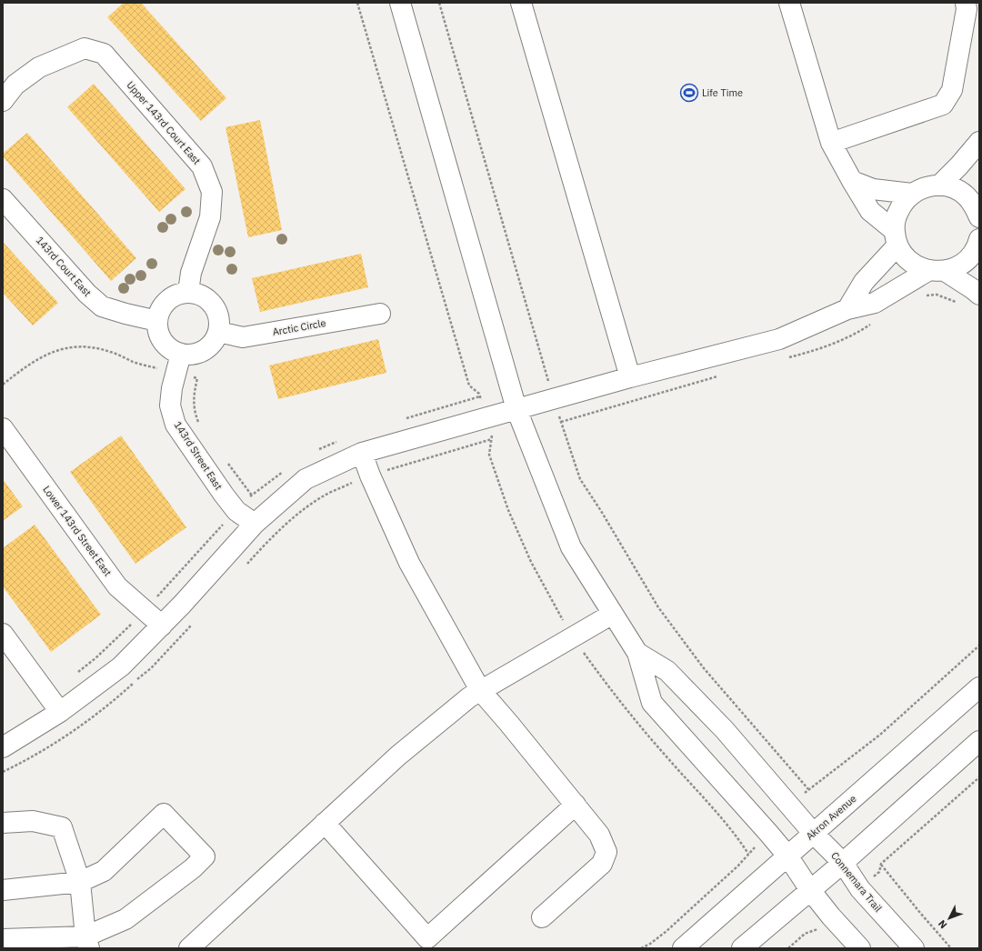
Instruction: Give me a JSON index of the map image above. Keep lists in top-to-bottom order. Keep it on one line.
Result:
{"streets":{"street":["Upper 143rd Court East","143rd Court East","Arctic Circle","143rd Street East","Lower 143rd Street East","Akron Avenue","Connemara Trail"]},"crossings":[["Upper 143rd Court East","143rd Court East"],["Upper 143rd Court East","Arctic Circle"],["Upper 143rd Court East","143rd Street East"],["143rd Court East","Arctic Circle"],["143rd Court East","143rd Street East"],["Arctic Circle","143rd Street East"],["Akron Avenue","Connemara Trail"]],"places":{"sports":["Life Time"]},"north":"bottom left"}
